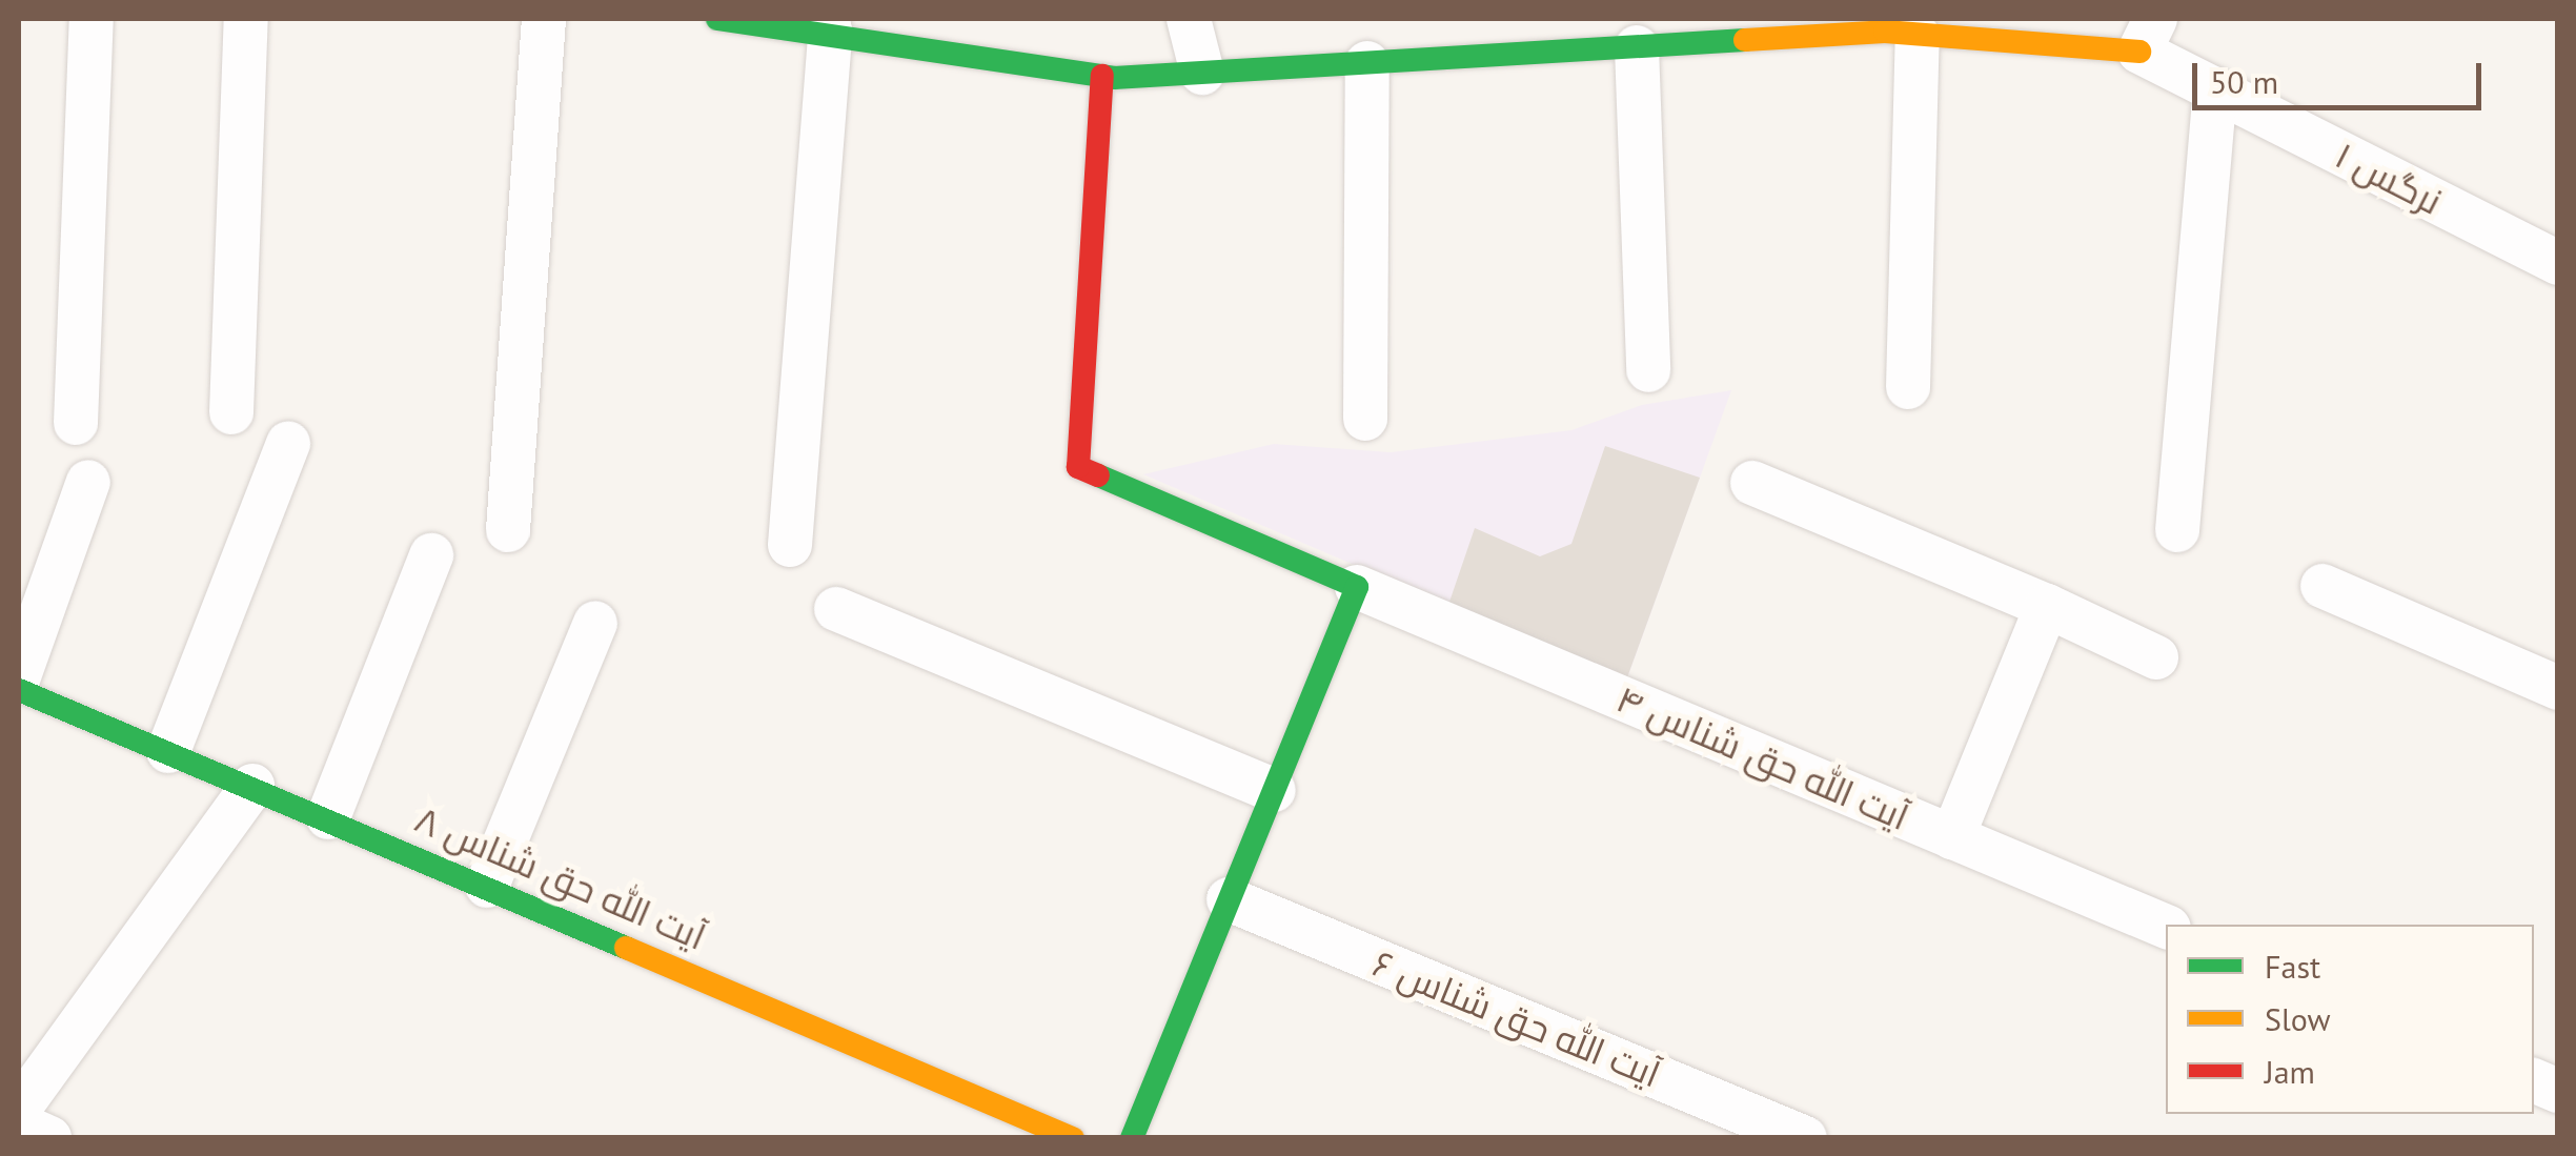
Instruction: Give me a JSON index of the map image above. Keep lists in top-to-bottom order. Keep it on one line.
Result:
{"streets":{"street":["نرگس ۱","آیت الله حق شناس ۴","آیت الله حق شناس ۸","آیت الله حق شناس ۶"]},"legend":["Fast","Slow","Jam"],"scale_bar":"50 m"}
